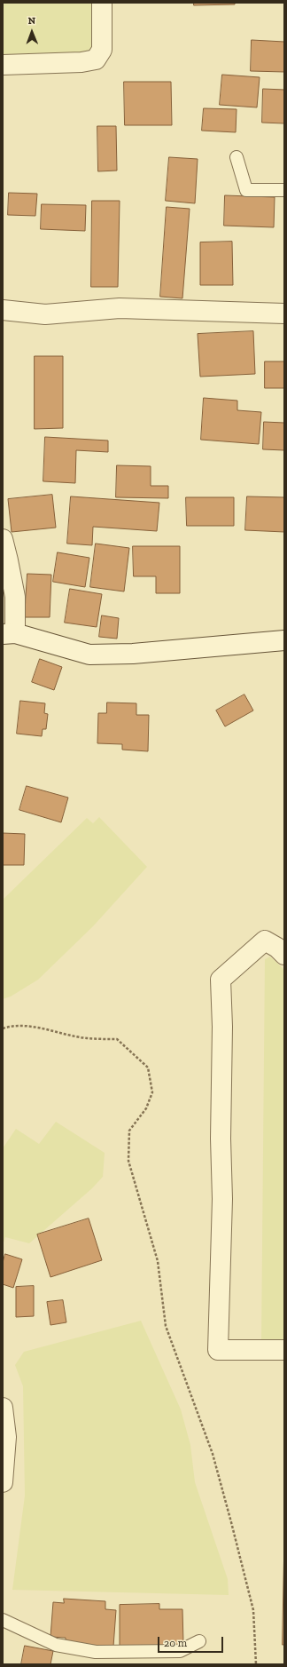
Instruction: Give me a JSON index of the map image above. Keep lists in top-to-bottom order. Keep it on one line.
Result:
{"scale_bar":"20 m","north":"top"}
